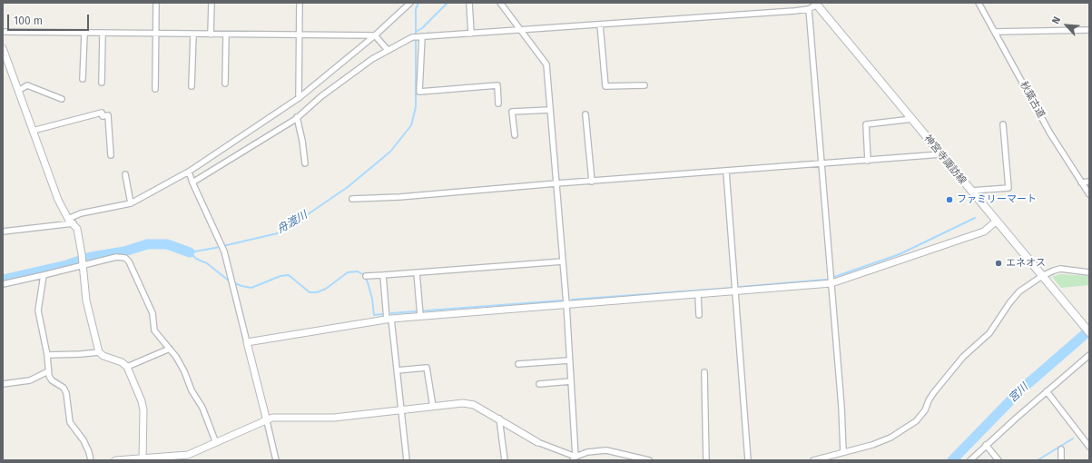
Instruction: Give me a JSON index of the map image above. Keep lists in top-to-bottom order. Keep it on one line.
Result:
{"streets":{"main road":["神宮寺諏訪線"],"street":["秋葉古道"]},"water":["舟渡川","宮川"],"places":["ファミリーマート","エネオス"],"scale_bar":"100 m","north":"top left"}
